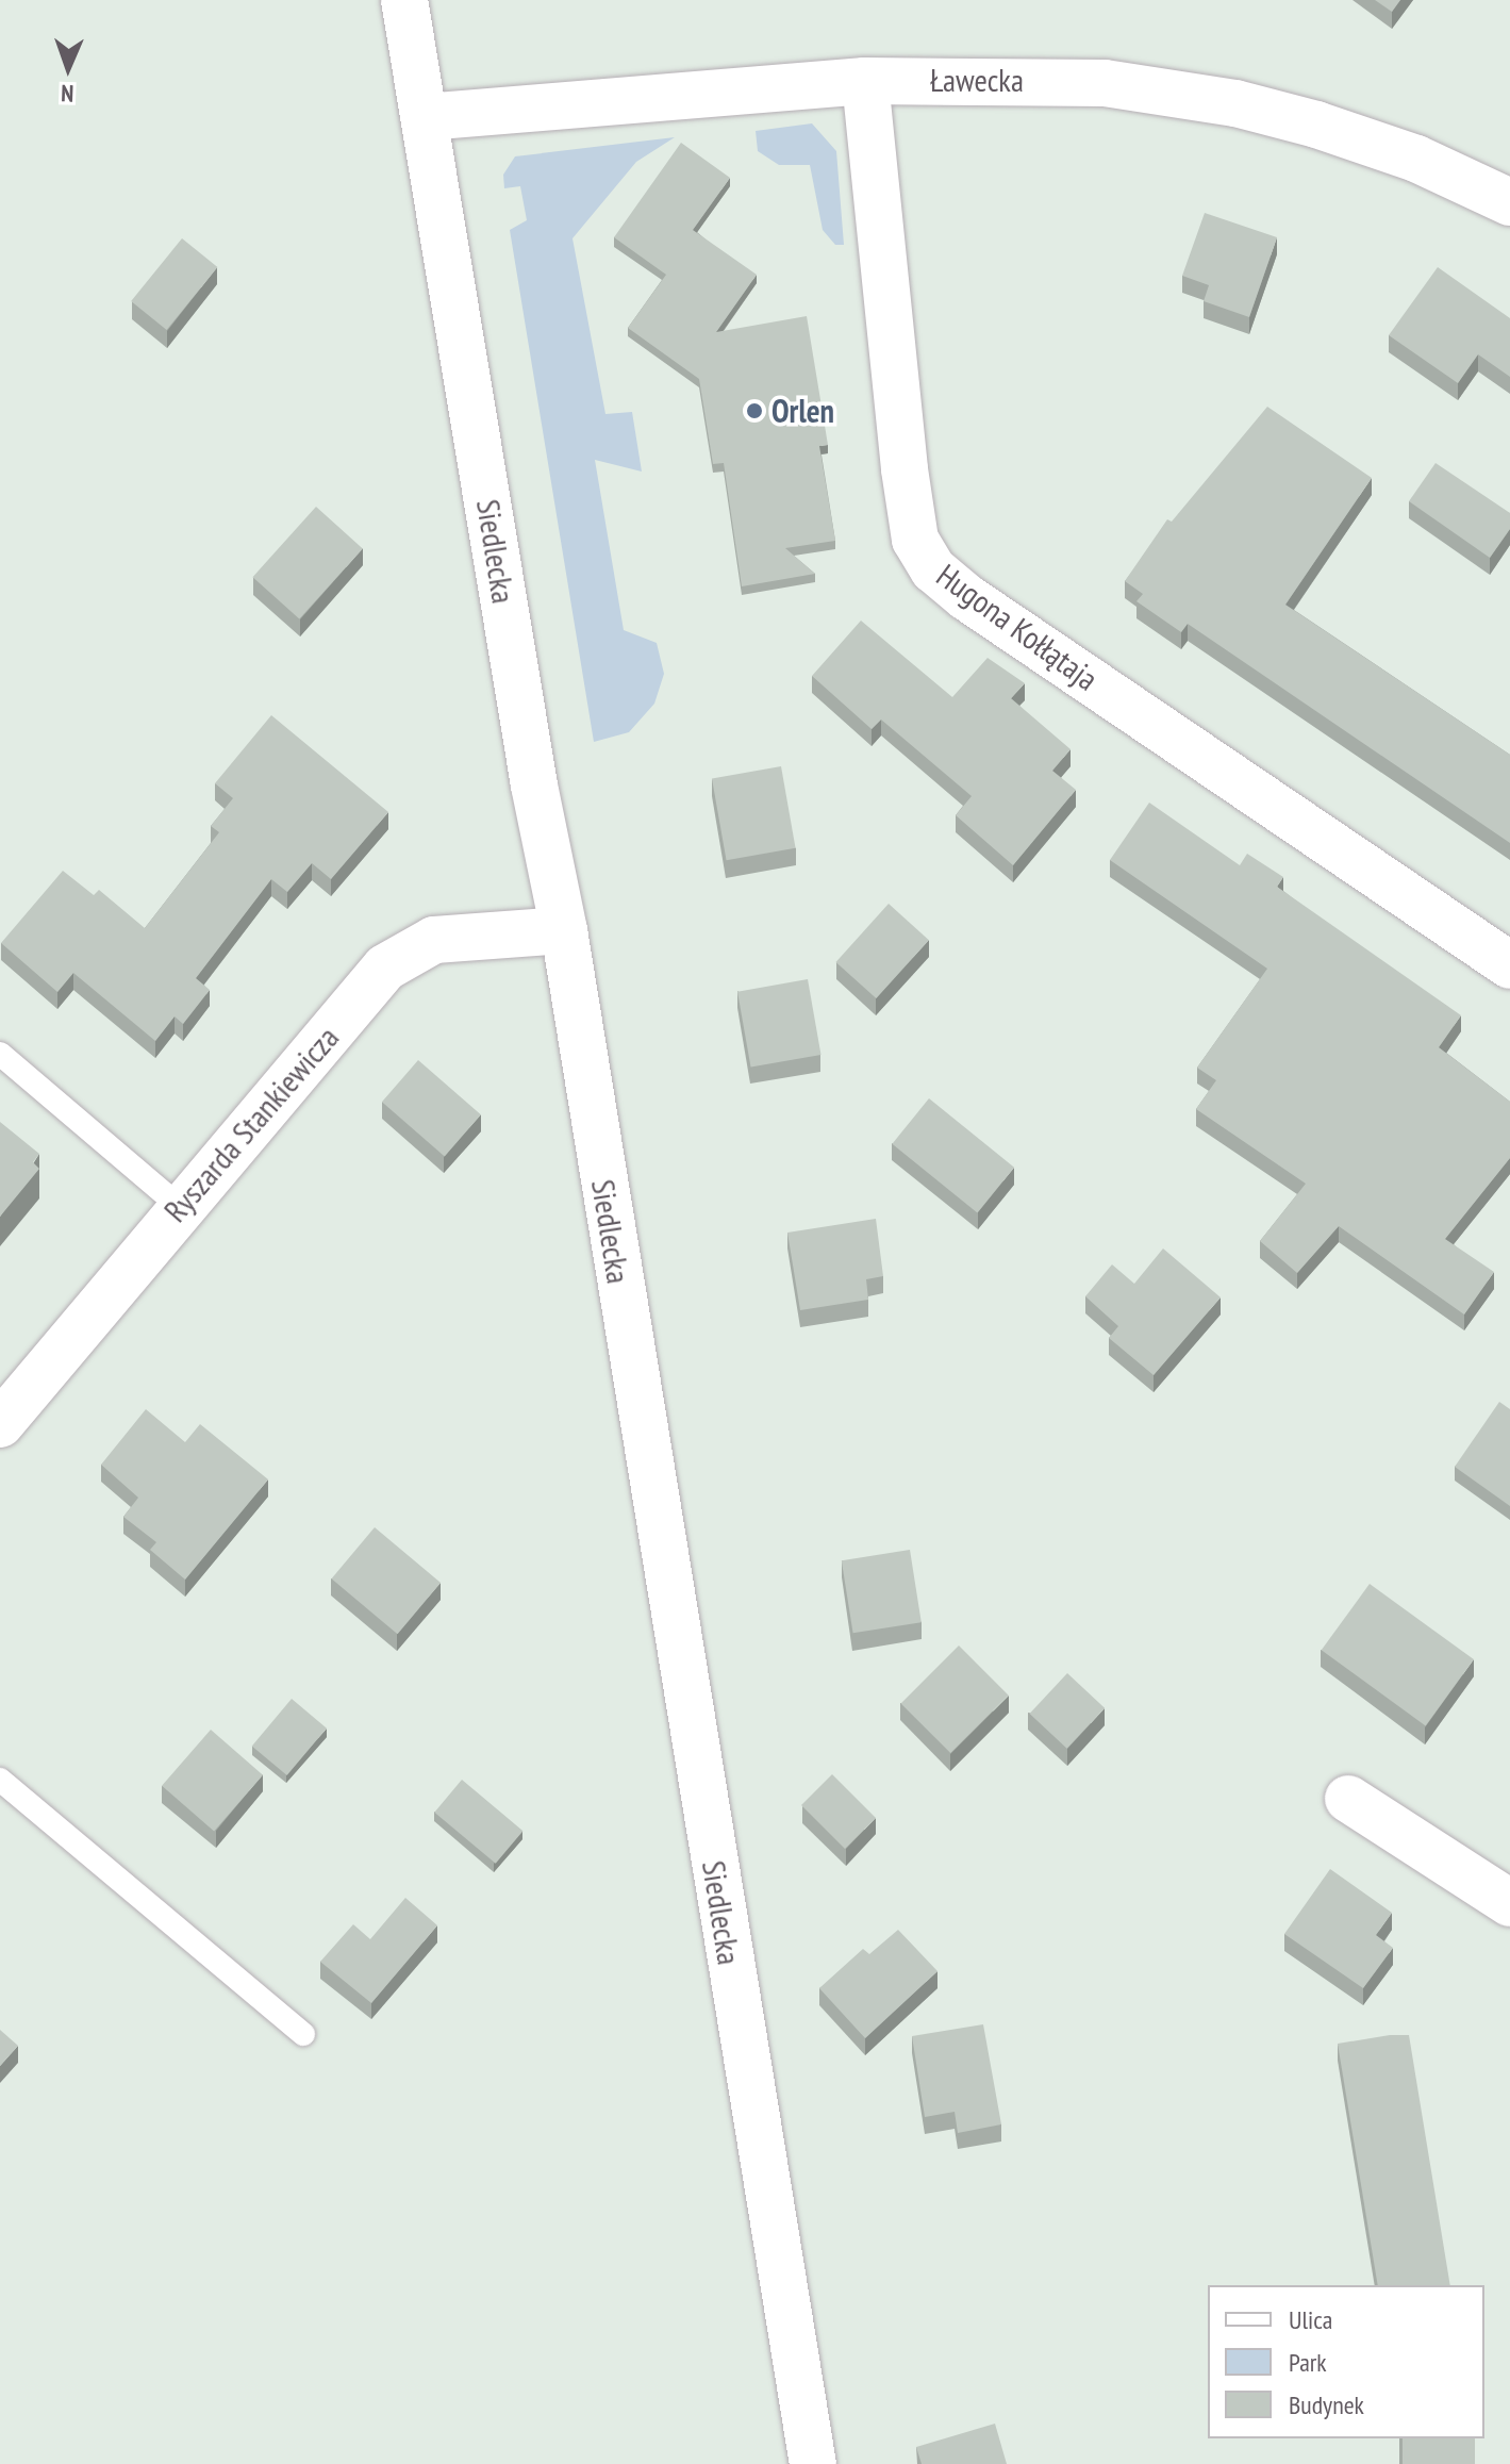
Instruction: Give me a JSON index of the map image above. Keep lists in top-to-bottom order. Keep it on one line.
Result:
{"streets":{"street":["Ławecka","Siedlecka","Hugona Kołłątaja","Ryszarda Stankiewicza"]},"crossings":[["Ławecka","Siedlecka"],["Ławecka","Hugona Kołłątaja"],["Siedlecka","Ryszarda Stankiewicza"]],"places":["Orlen"],"legend":["Ulica","Park","Budynek"],"north":"bottom"}
